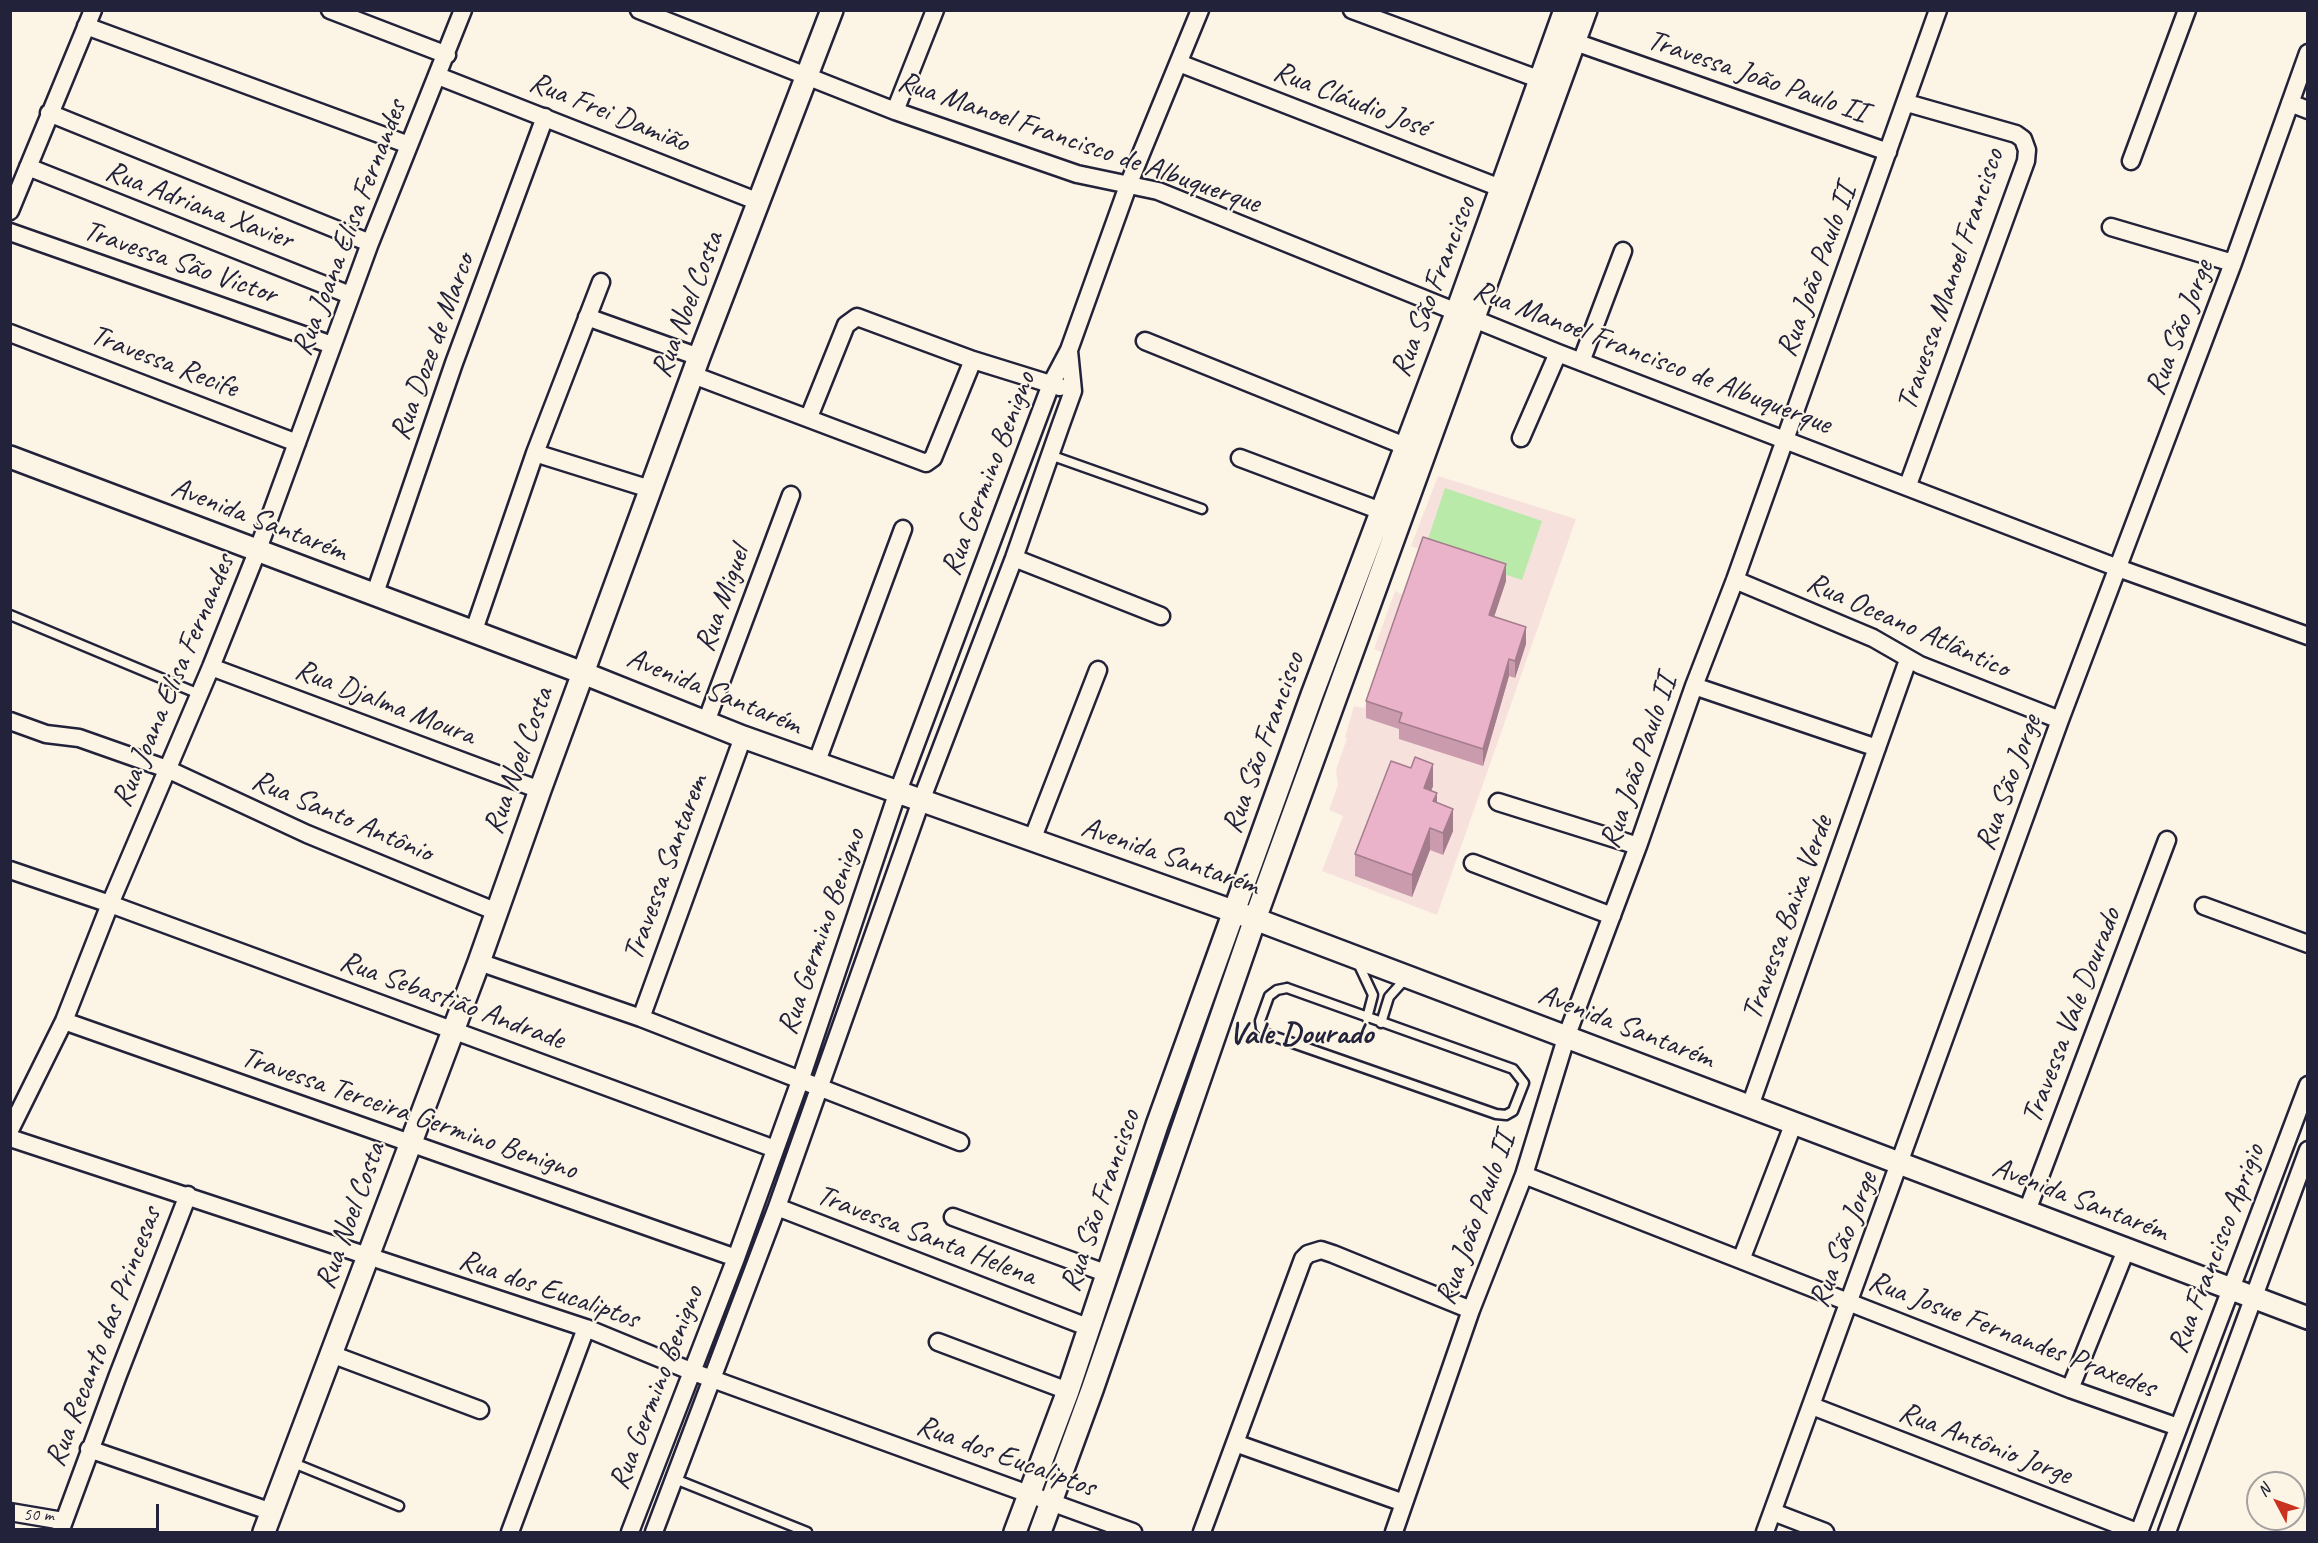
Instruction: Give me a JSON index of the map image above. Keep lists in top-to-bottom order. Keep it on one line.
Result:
{"streets":{"street":["Travessa João Paulo II","Rua Cláudio José","Rua Frei Damião","Rua Manoel Francisco de Albuquerque","Rua Adriana Xavier","Rua Joana Elisa Fernandes","Travessa São Victor","Rua João Paulo II","Travessa Manoel Francisco","Rua São Francisco","Rua Noel Costa","Rua São Jorge","Rua Doze de Marco","Travessa Recife","Rua Germino Benigno","Avenida Santarém","Rua Miguel","Rua Oceano Atlântico","Rua Djalma Moura","Rua Santo Antônio","Travessa Santarem","Travessa Baixa Verde","Rua Sebastião Andrade","Travessa Vale Dourado","Travessa Terceira Germino Benigno","Travessa Santa Helena","Rua Francisco Aprigio","Rua dos Eucaliptos","Rua Josue Fernandes Praxedes","Rua Recanto das Princesas","Rua Antônio Jorge"]},"crossings":[["Travessa João Paulo II","Rua João Paulo II"],["Travessa João Paulo II","Rua São Francisco"],["Rua Cláudio José","Rua São Francisco"],["Rua Cláudio José","Rua Germino Benigno"],["Rua Frei Damião","Rua Joana Elisa Fernandes"],["Rua Frei Damião","Rua Noel Costa"],["Rua Frei Damião","Rua Doze de Marco"],["Rua Manoel Francisco de Albuquerque","Rua João Paulo II"],["Rua Manoel Francisco de Albuquerque","Travessa Manoel Francisco"],["Rua Manoel Francisco de Albuquerque","Rua São Francisco"],["Rua Manoel Francisco de Albuquerque","Rua Noel Costa"],["Rua Manoel Francisco de Albuquerque","Rua São Jorge"],["Rua Manoel Francisco de Albuquerque","Rua Germino Benigno"],["Rua Adriana Xavier","Rua Joana Elisa Fernandes"],["Rua Joana Elisa Fernandes","Travessa São Victor"],["Rua Joana Elisa Fernandes","Travessa Recife"],["Rua Joana Elisa Fernandes","Avenida Santarém"],["Rua Joana Elisa Fernandes","Rua Djalma Moura"],["Rua Joana Elisa Fernandes","Rua Santo Antônio"],["Rua Joana Elisa Fernandes","Rua Sebastião Andrade"],["Rua Joana Elisa Fernandes","Travessa Terceira Germino Benigno"],["Rua João Paulo II","Travessa Manoel Francisco"],["Rua João Paulo II","Avenida Santarém"],["Rua João Paulo II","Rua Oceano Atlântico"],["Rua João Paulo II","Rua Josue Fernandes Praxedes"],["Rua São Francisco","Avenida Santarém"],["Rua São Francisco","Travessa Santa Helena"],["Rua São Francisco","Rua dos Eucaliptos"],["Rua Noel Costa","Avenida Santarém"],["Rua Noel Costa","Rua Djalma Moura"],["Rua Noel Costa","Rua Santo Antônio"],["Rua Noel Costa","Rua Sebastião Andrade"],["Rua Noel Costa","Travessa Terceira Germino Benigno"],["Rua Noel Costa","Rua dos Eucaliptos"],["Rua São Jorge","Avenida Santarém"],["Rua São Jorge","Rua Oceano Atlântico"],["Rua São Jorge","Rua Josue Fernandes Praxedes"],["Rua São Jorge","Rua Antônio Jorge"],["Rua Doze de Marco","Avenida Santarém"],["Rua Germino Benigno","Avenida Santarém"],["Rua Germino Benigno","Rua Sebastião Andrade"],["Rua Germino Benigno","Travessa Terceira Germino Benigno"],["Rua Germino Benigno","Travessa Santa Helena"],["Rua Germino Benigno","Rua dos Eucaliptos"],["Avenida Santarém","Rua Miguel"],["Avenida Santarém","Travessa Santarem"],["Avenida Santarém","Travessa Baixa Verde"],["Avenida Santarém","Travessa Vale Dourado"],["Avenida Santarém","Rua Francisco Aprigio"],["Rua Oceano Atlântico","Travessa Baixa Verde"],["Rua Francisco Aprigio","Rua Josue Fernandes Praxedes"],["Rua Francisco Aprigio","Rua Antônio Jorge"],["Rua dos Eucaliptos","Rua Recanto das Princesas"]],"districts":["Vale Dourado"],"scale_bar":"50 m","north":"top left"}
